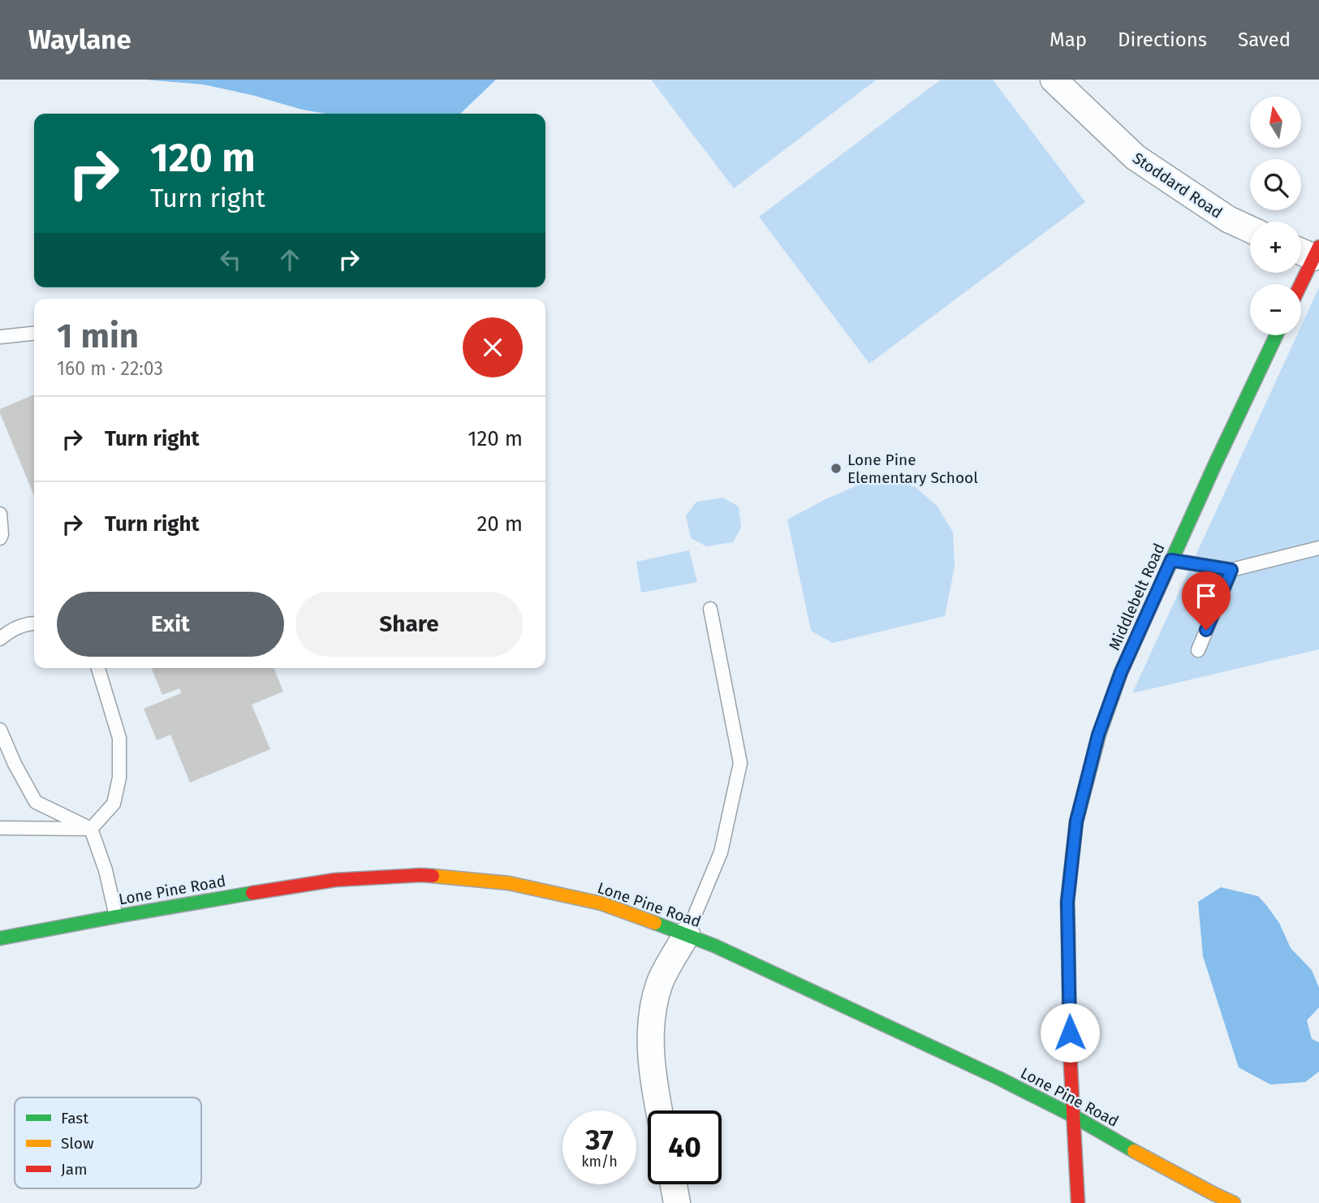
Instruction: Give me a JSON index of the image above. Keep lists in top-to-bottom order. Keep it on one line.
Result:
{"streets":{"street":["Stoddard Road","Middlebelt Road","Lone Pine Road"]},"crossings":[["Middlebelt Road","Lone Pine Road"]],"places":["Lone Pine Elementary School"],"legend":["Fast","Slow","Jam"],"north":"top","page":{"header":"Waylane","nav":["Map","Directions","Saved"],"map_buttons":["+","−"],"turn":["120 m","Turn right"],"heading":["1 min","160 m · 22:03"],"list":[{"name":"Turn right","value":"120 m"},{"name":"Turn right","value":"20 m"}],"buttons":["Exit","Share"],"speed":"37 km/h","limit":"40"}}
